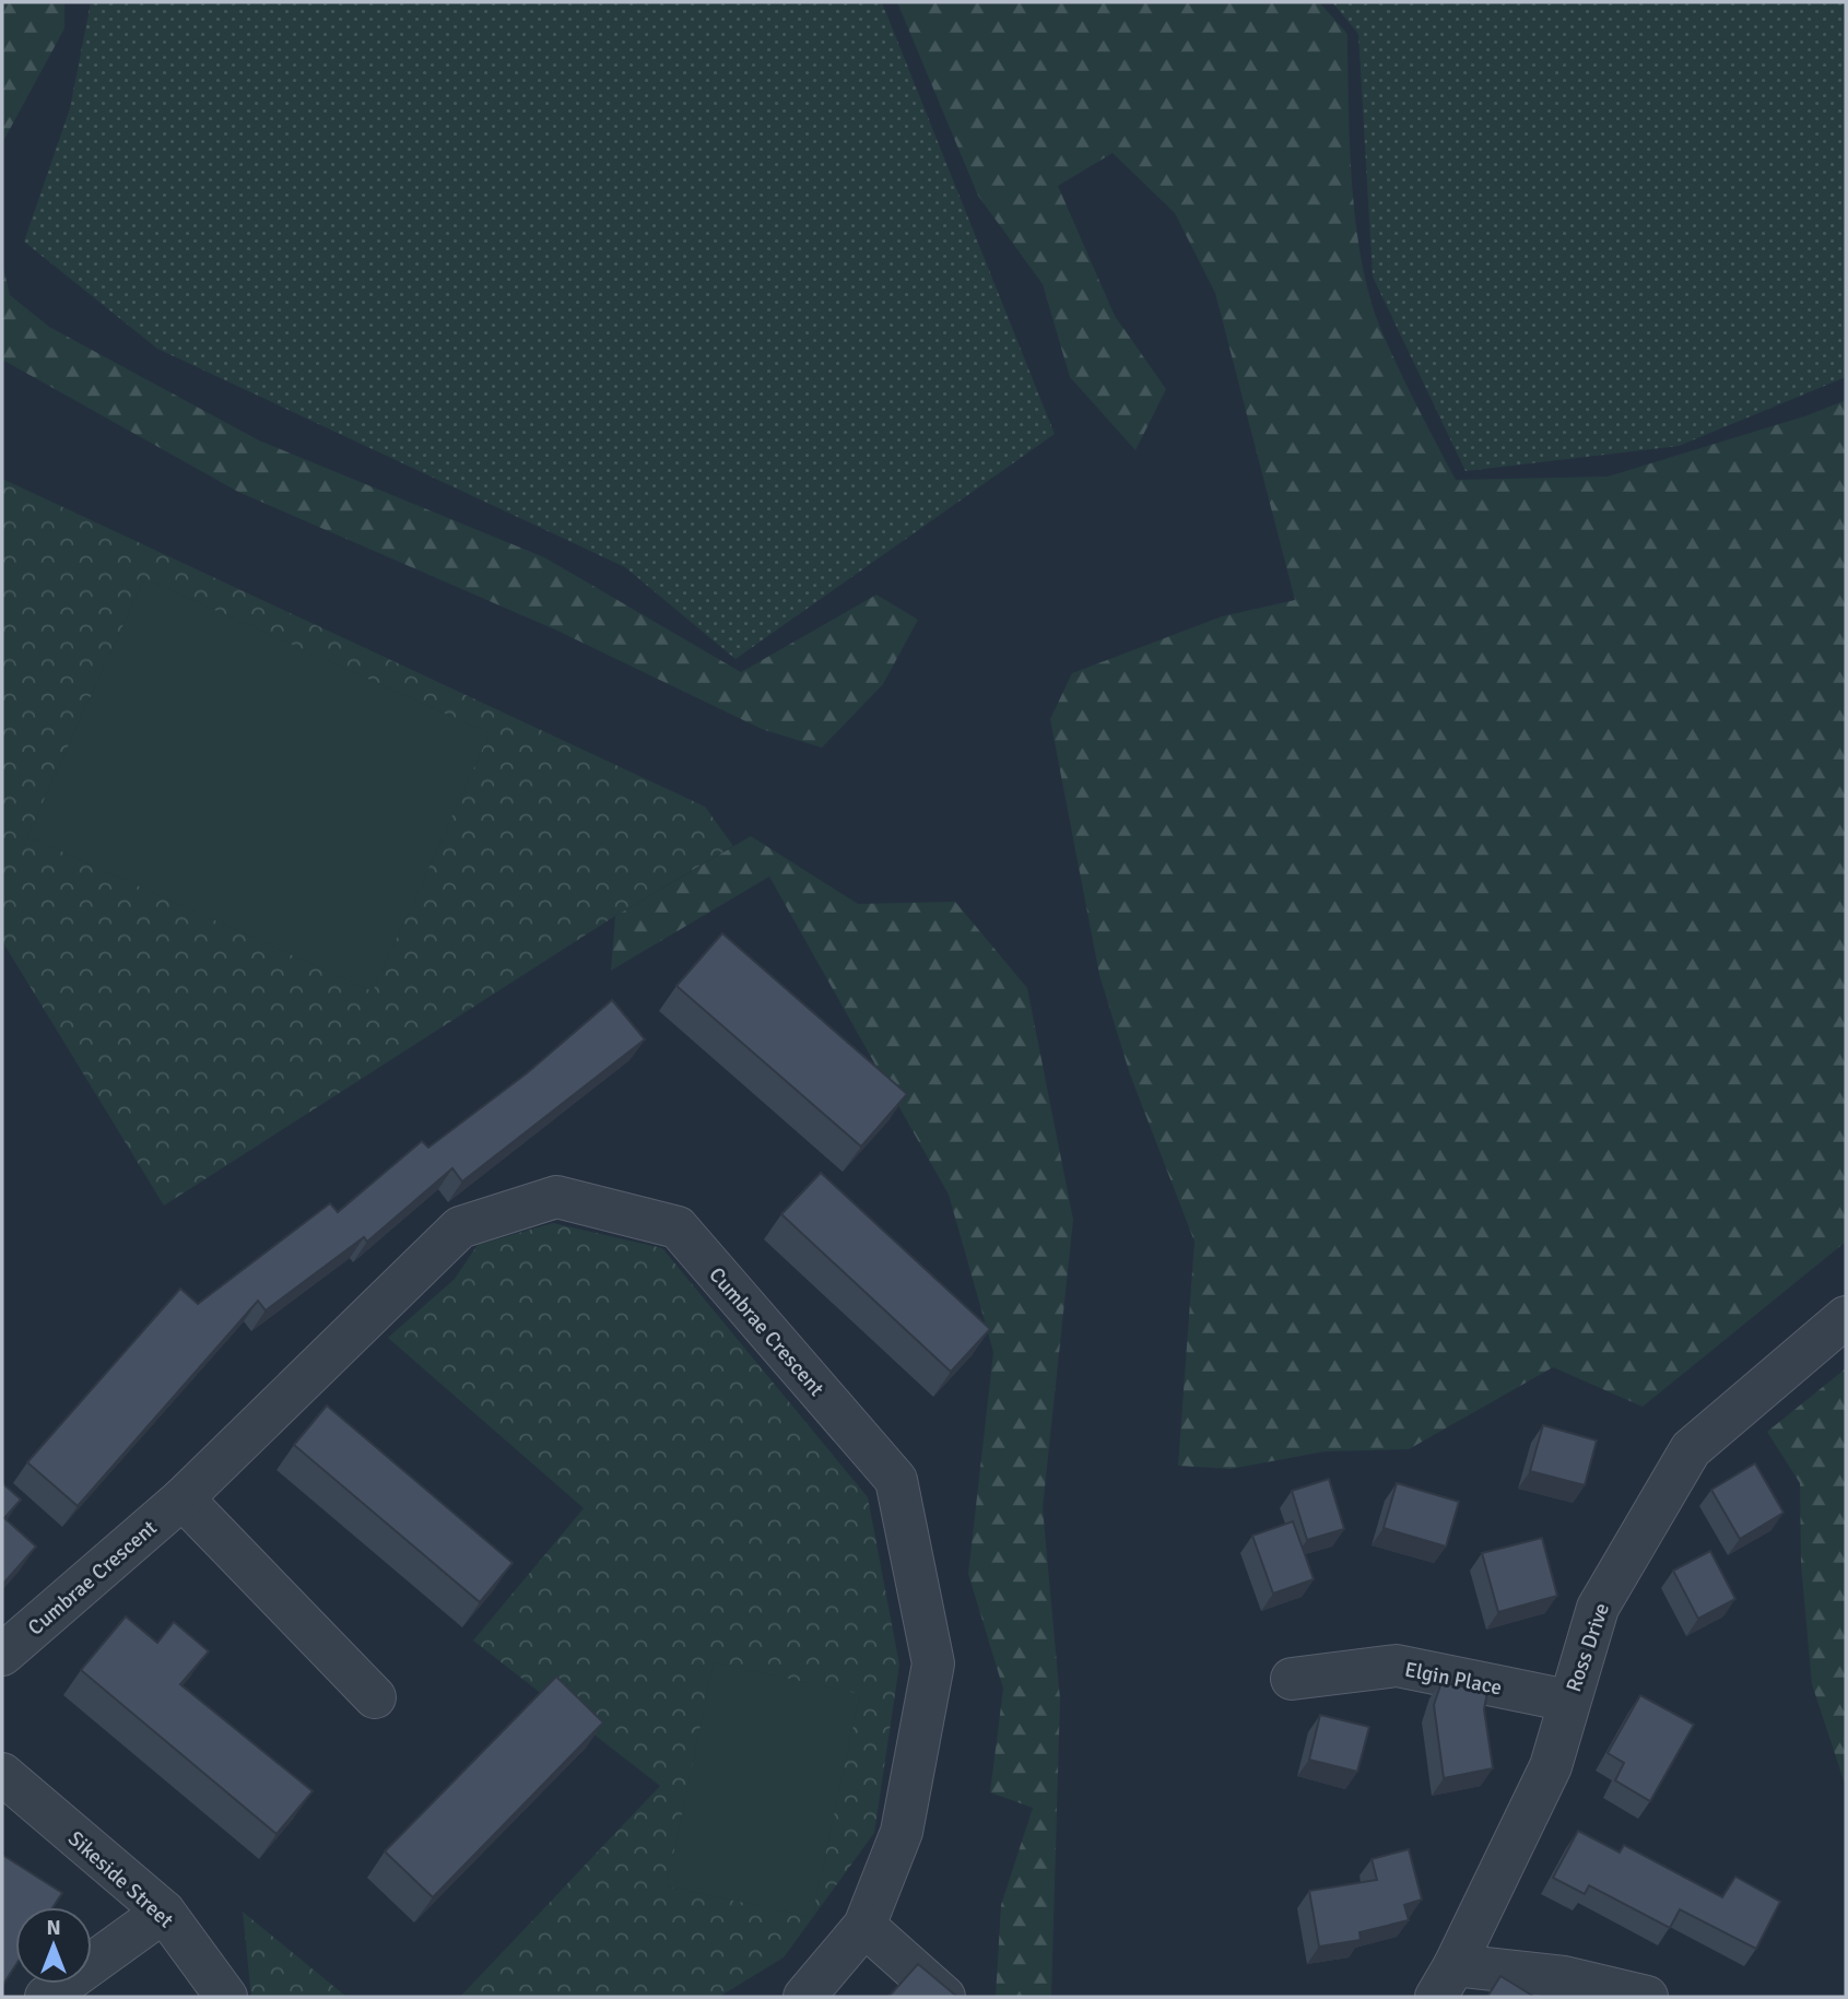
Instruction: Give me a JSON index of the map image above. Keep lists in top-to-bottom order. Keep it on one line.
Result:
{"streets":{"street":["Cumbrae Crescent","Ross Drive","Elgin Place","Sikeside Street"]},"crossings":[["Ross Drive","Elgin Place"]],"north":"top"}
